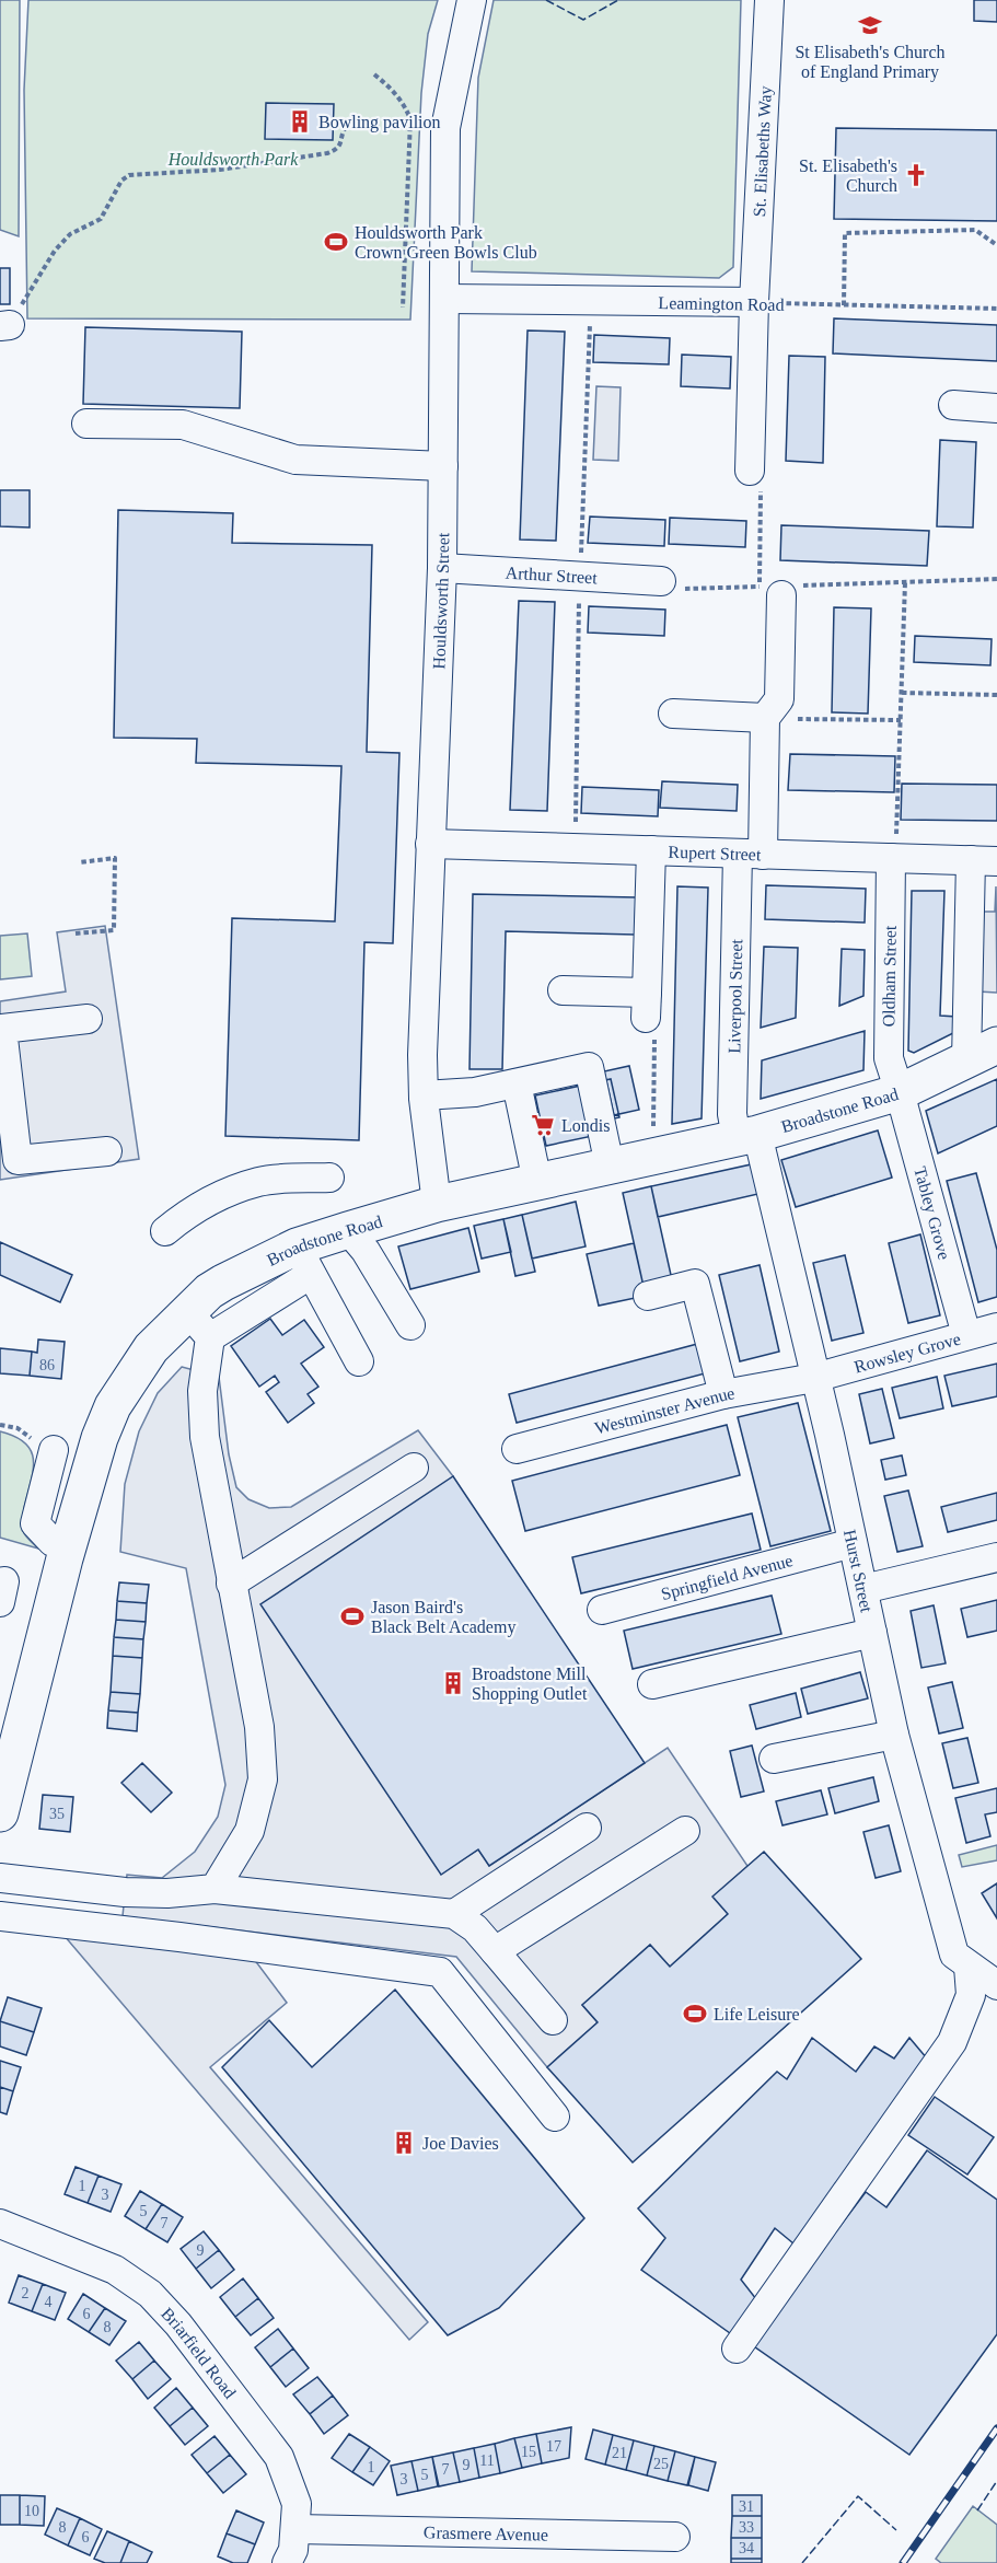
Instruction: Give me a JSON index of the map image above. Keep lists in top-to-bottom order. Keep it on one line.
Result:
{"streets":{"main road":["Broadstone Road"],"street":["St. Elisabeths Way","Leamington Road","Arthur Street","Houldsworth Street","Rupert Street","Oldham Street","Liverpool Street","Tabley Grove","Rowsley Grove","Westminster Avenue","Hurst Street","Springfield Avenue","Briarfield Road","Grasmere Avenue"]},"crossings":[["St. Elisabeths Way","Leamington Road"],["Leamington Road","Houldsworth Street"],["Arthur Street","Houldsworth Street"],["Houldsworth Street","Rupert Street"],["Houldsworth Street","Broadstone Road"],["Rupert Street","Oldham Street"],["Rupert Street","Liverpool Street"],["Oldham Street","Broadstone Road"],["Oldham Street","Tabley Grove"],["Liverpool Street","Broadstone Road"],["Liverpool Street","Hurst Street"],["Broadstone Road","Tabley Grove"],["Broadstone Road","Hurst Street"],["Tabley Grove","Rowsley Grove"],["Rowsley Grove","Westminster Avenue"],["Rowsley Grove","Hurst Street"],["Westminster Avenue","Hurst Street"],["Hurst Street","Springfield Avenue"],["Briarfield Road","Grasmere Avenue"]],"parks":["Houldsworth Park"],"places":{"school or university":["St Elisabeth's Church of England Primary"],"building":["Bowling pavilion","Broadstone Mill Shopping Outlet","Joe Davies"],"church":["St. Elisabeth's Church"],"sports":["Houldsworth Park Crown Green Bowls Club","Jason Baird's Black Belt Academy","Life Leisure"],"supermarket":["Londis"]},"house_numbers":["86","35","1","3","5","7","9","2","4","6","8","17","15","21","11","25","9","1","7","5","3","31","10","8","33","6","34"]}
